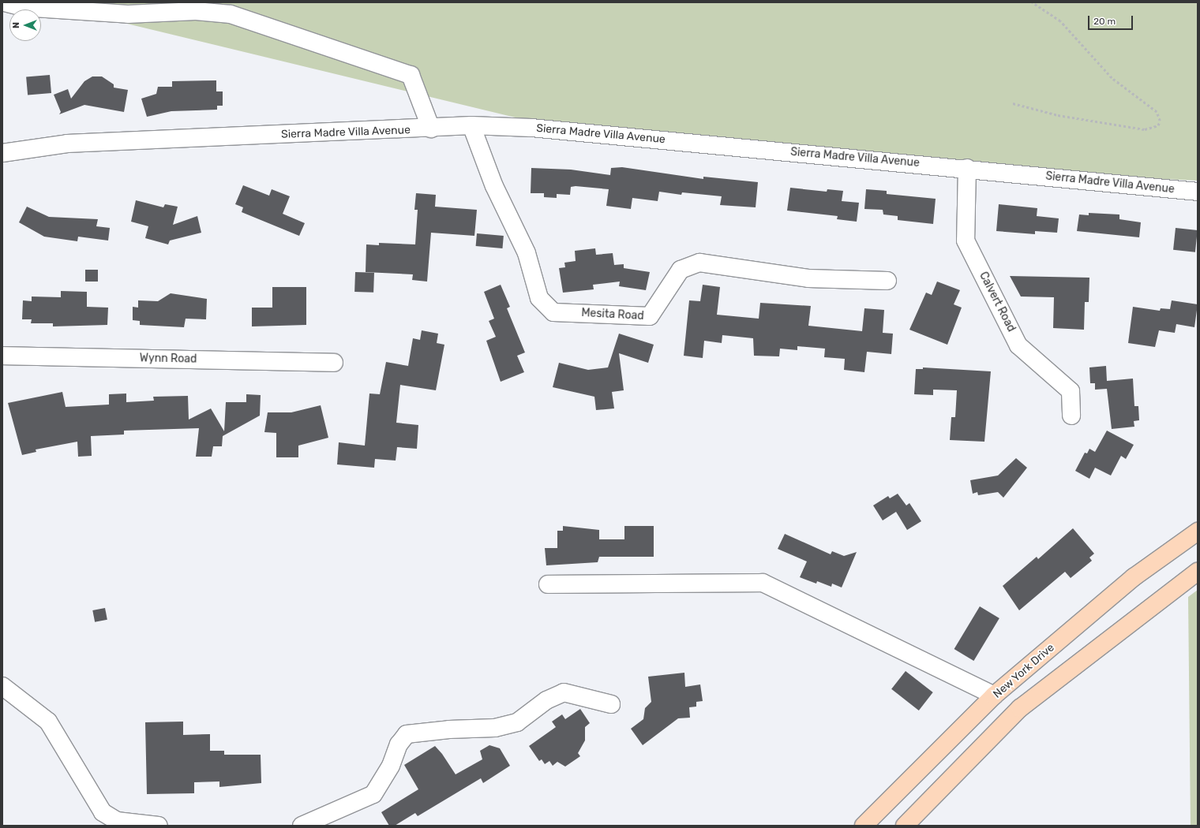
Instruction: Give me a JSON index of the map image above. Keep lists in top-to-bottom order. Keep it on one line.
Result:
{"streets":{"main road":["New York Drive"],"street":["Sierra Madre Villa Avenue","Calvert Road","Mesita Road","Wynn Road"]},"crossings":[["Sierra Madre Villa Avenue","Calvert Road"],["Sierra Madre Villa Avenue","Mesita Road"]],"scale_bar":"20 m","north":"left"}
